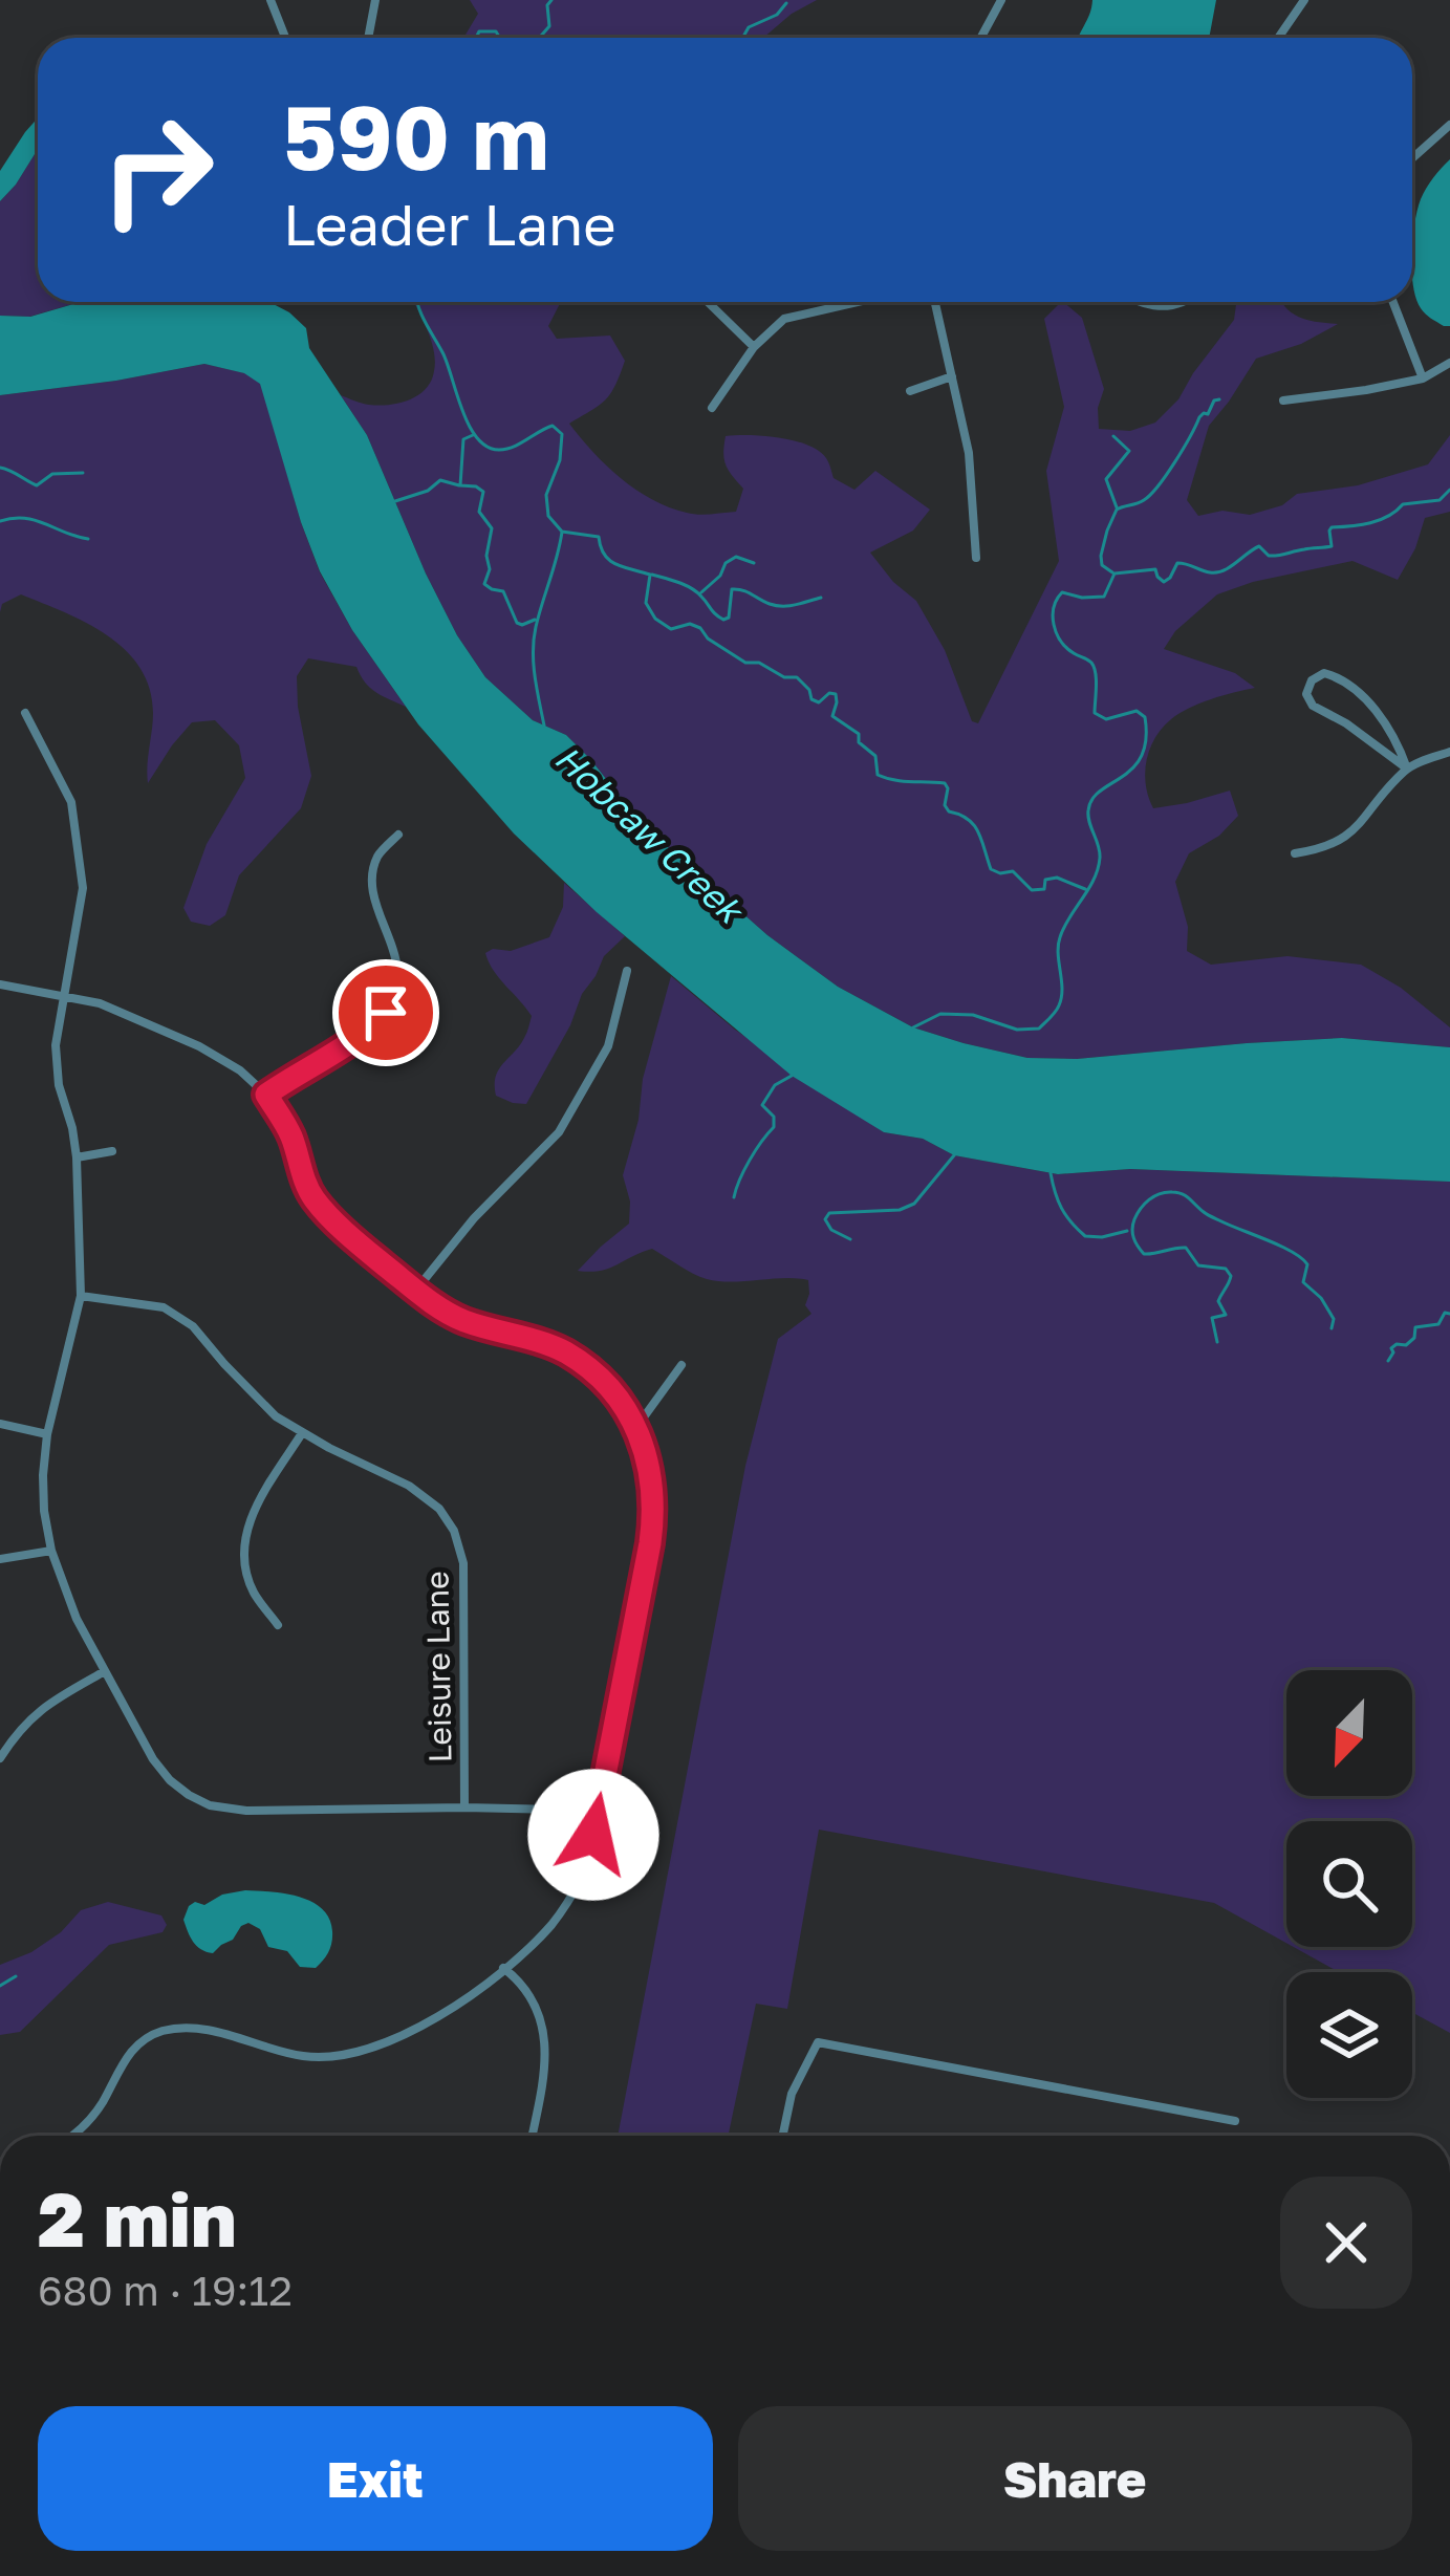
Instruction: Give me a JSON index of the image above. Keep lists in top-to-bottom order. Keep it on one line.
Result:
{"streets":{"street":["Leisure Lane"]},"water":["Hobcaw Creek"],"north":"bottom left","page":{"turn":["590 m","Leader Lane"],"heading":["2 min","680 m · 19:12"],"buttons":["Exit","Share"]}}
